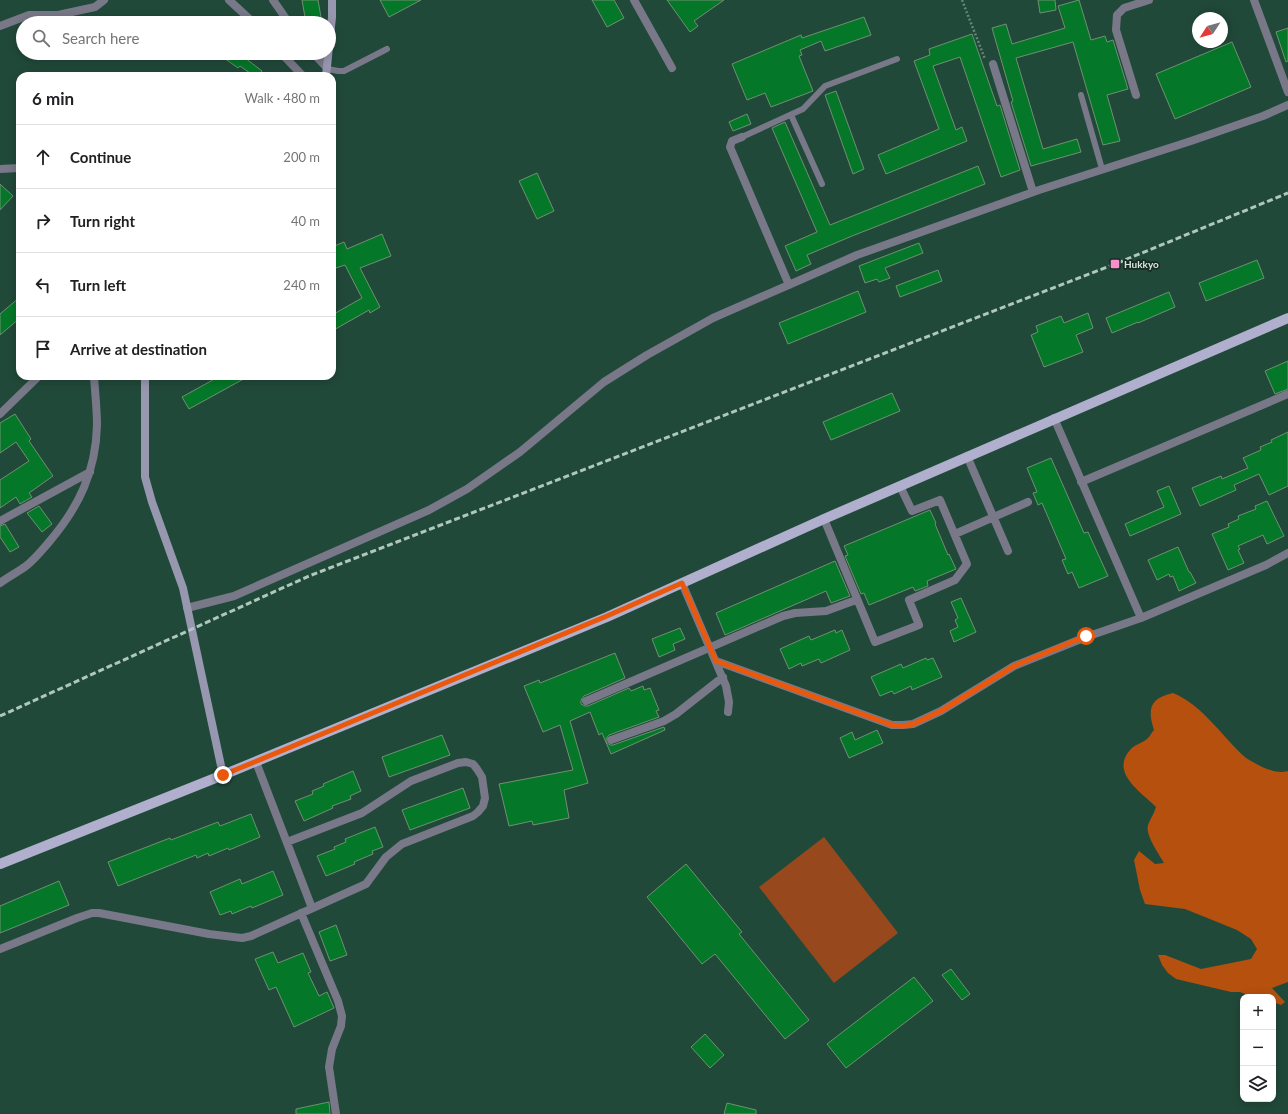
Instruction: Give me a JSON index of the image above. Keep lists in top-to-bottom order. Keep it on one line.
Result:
{"places":{"transit":["Hukkyo"]},"north":"bottom left","page":{"search":"Search here","heading":["6 min","Walk · 480 m"],"list":[["Continue","200 m"],["Turn right","40 m"],["Turn left","240 m"],"Arrive at destination"],"map_buttons":["+","−"]}}
